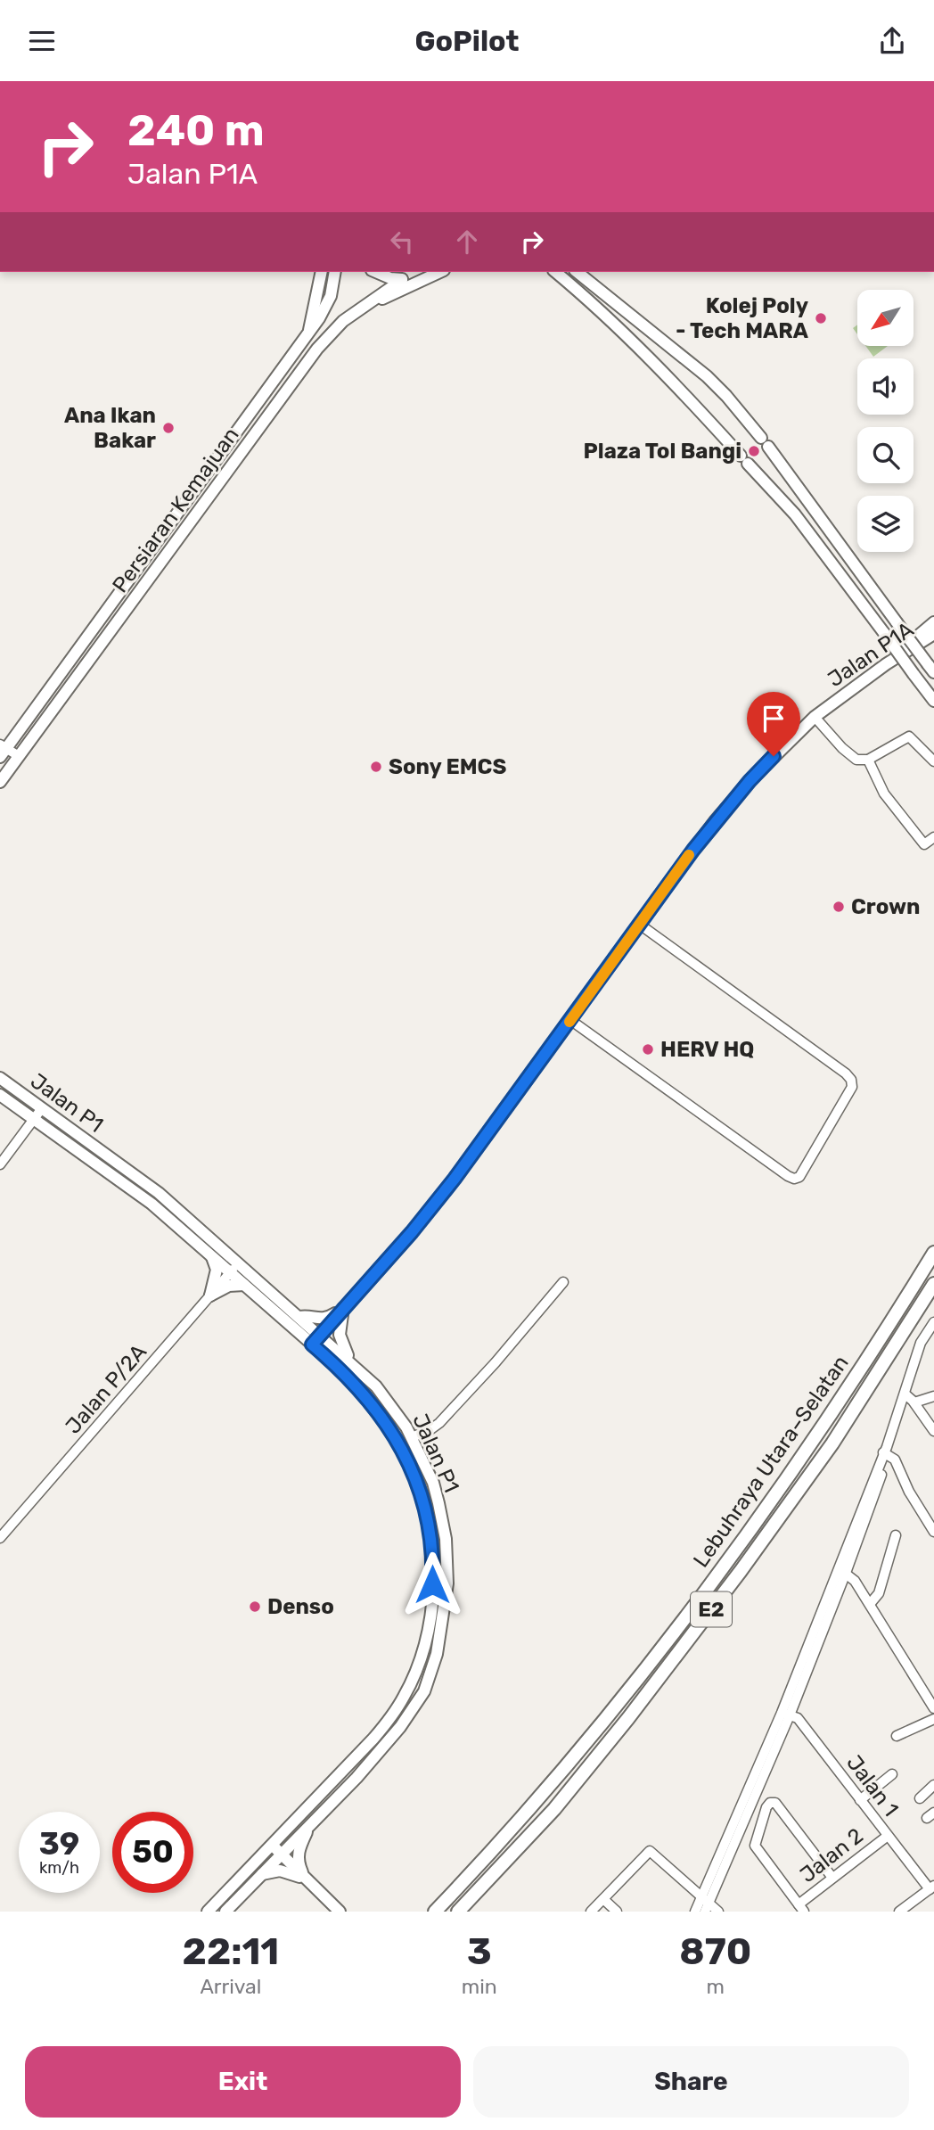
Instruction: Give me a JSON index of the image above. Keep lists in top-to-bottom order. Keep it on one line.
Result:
{"streets":{"highway":["Lebuhraya Utara–Selatan","E2"],"main road":["Persiaran Kemajuan","Jalan P1A","Jalan P1"],"street":["Jalan P/2A","Jalan 1","Jalan 2"]},"crossings":[["Jalan P1A","Jalan P1"],["Jalan P1","Jalan P/2A"],["Jalan 1","Jalan 2"]],"places":["Kolej Poly - Tech MARA","Ana Ikan Bakar","Plaza Tol Bangi","Sony EMCS","Crown","HERV HQ","Denso"],"north":"bottom left","page":{"header":"GoPilot","turn":["240 m","Jalan P1A"],"speed":"39 km/h","limit":"50","eta":["22:11","Arrival","3","min","870","m"],"buttons":["Exit","Share"]}}
